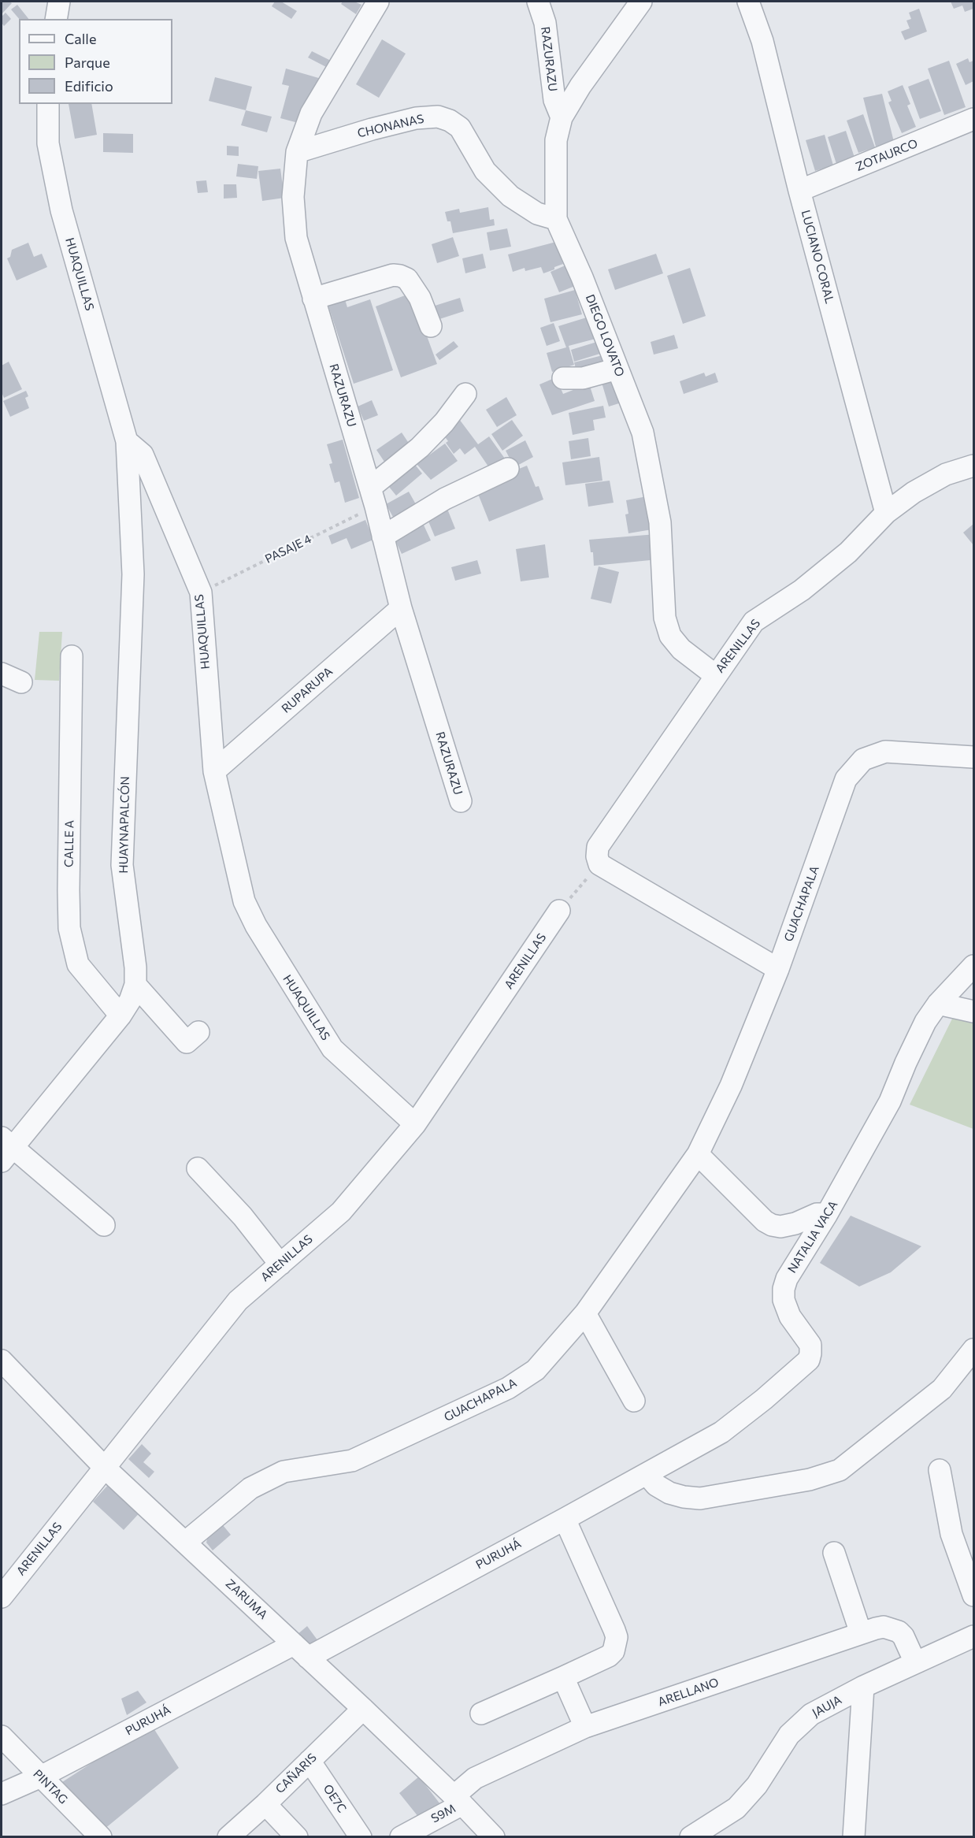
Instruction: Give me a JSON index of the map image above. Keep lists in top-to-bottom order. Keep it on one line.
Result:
{"streets":{"street":["RAZURAZU","CHONANAS","ZOTAURCO","LUCIANO CORAL","HUAQUILLAS","DIEGO LOVATO","ARENILLAS","RUPARUPA","HUAYNAPALCÓN","CALLE A","GUACHAPALA","NATALIA VACA","PURUHÁ","ZARUMA","ARELLANO","JAUJA","CAÑARIS","PINTAG","OE7C","S9M"],"path":["PASAJE 4"]},"crossings":[["RAZURAZU","CHONANAS"],["RAZURAZU","DIEGO LOVATO"],["RAZURAZU","PASAJE 4"],["RAZURAZU","RUPARUPA"],["CHONANAS","DIEGO LOVATO"],["ZOTAURCO","LUCIANO CORAL"],["LUCIANO CORAL","ARENILLAS"],["HUAQUILLAS","PASAJE 4"],["HUAQUILLAS","ARENILLAS"],["HUAQUILLAS","RUPARUPA"],["HUAQUILLAS","HUAYNAPALCÓN"],["DIEGO LOVATO","ARENILLAS"],["ARENILLAS","ZARUMA"],["HUAYNAPALCÓN","CALLE A"],["GUACHAPALA","ZARUMA"],["NATALIA VACA","PURUHÁ"],["PURUHÁ","ZARUMA"],["PURUHÁ","PINTAG"],["ZARUMA","ARELLANO"],["ZARUMA","CAÑARIS"],["ZARUMA","S9M"],["ARELLANO","JAUJA"],["ARELLANO","S9M"],["CAÑARIS","OE7C"]],"legend":["Calle","Parque","Edificio"]}
